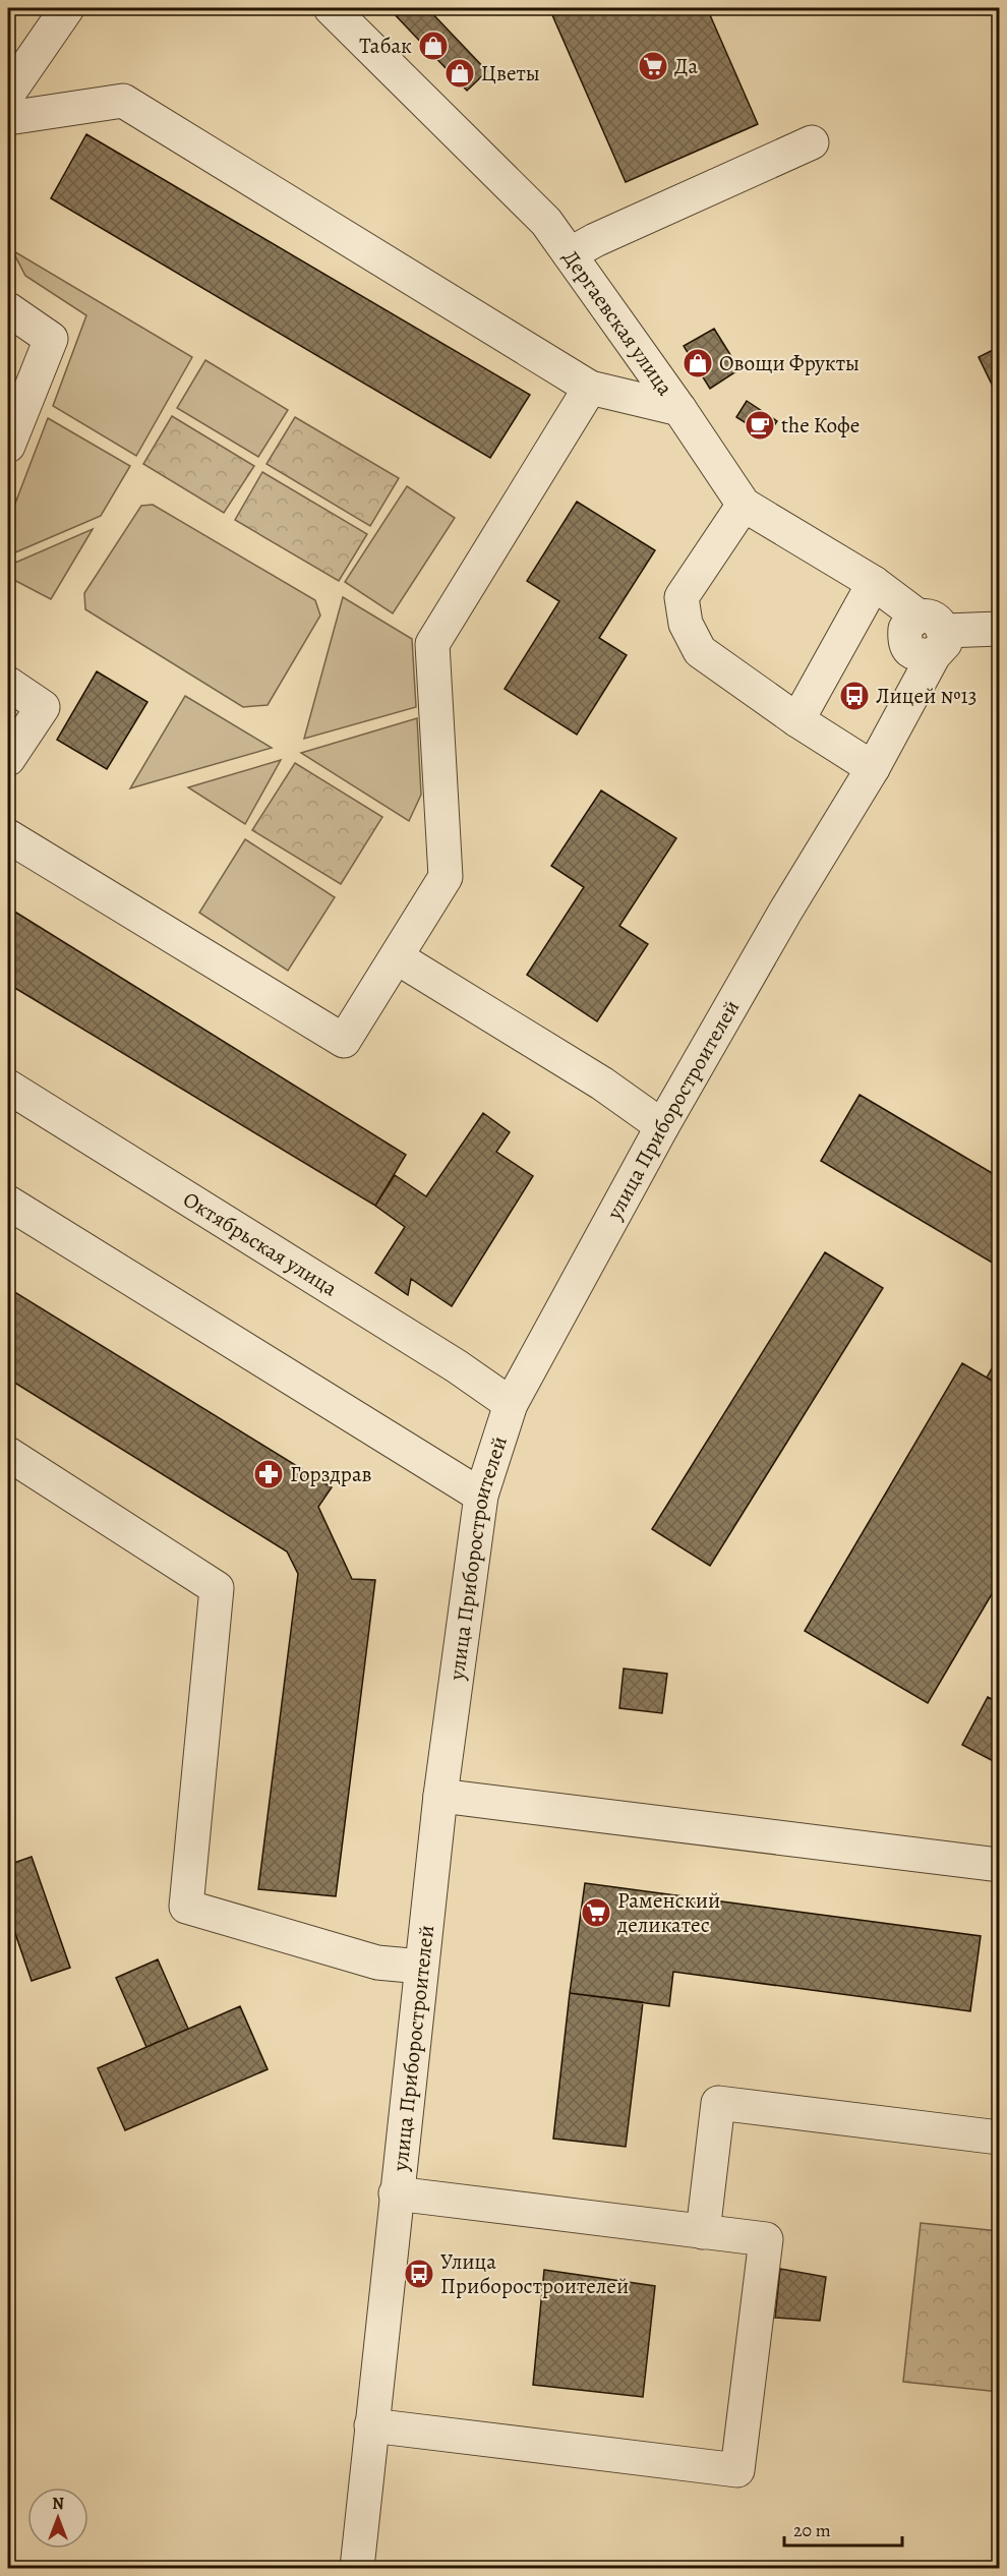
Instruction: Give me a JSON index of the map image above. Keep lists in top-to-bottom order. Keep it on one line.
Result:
{"streets":{"street":["Дергаевская улица","улица Приборостроителей","Октябрьская улица"]},"crossings":[["Дергаевская улица","улица Приборостроителей"],["улица Приборостроителей","Октябрьская улица"]],"places":{"shop":["Табак","Цветы","Овощи Фрукты"],"supermarket":["Да","Раменский деликатес"],"cafe":["the Кофе"],"bus stop":["Лицей №13","Улица Приборостроителей"],"pharmacy":["Горздрав"]},"scale_bar":"20 m","north":"top"}
